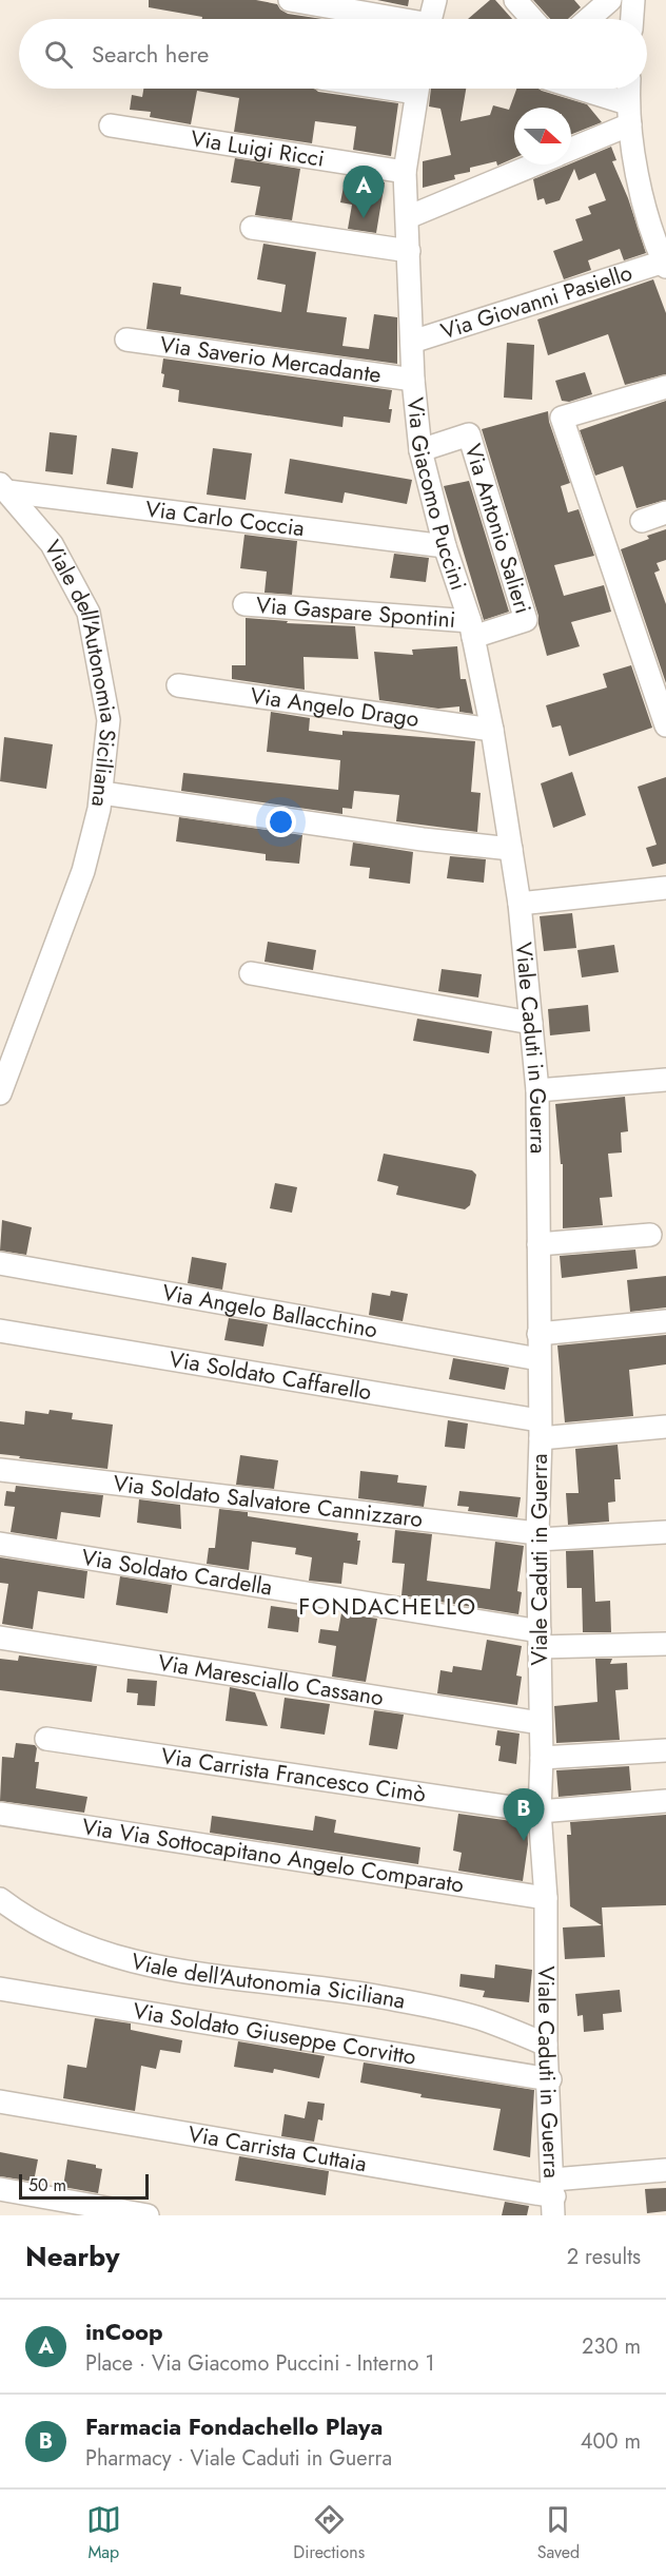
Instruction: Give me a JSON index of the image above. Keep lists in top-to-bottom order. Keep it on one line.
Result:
{"streets":{"street":["Via Luigi Ricci","Via Giovanni Pasiello","Via Saverio Mercadante","Via Giacomo Puccini","Via Carlo Coccia","Via Antonio Salieri","Via Gaspare Spontini","Viale dell'Autonomia Siciliana","Via Angelo Drago","Viale Caduti in Guerra","Via Angelo Ballacchino","Via Soldato Caffarello","Via Soldato Salvatore Cannizzaro","Via Soldato Cardella","Via Maresciallo Cassano","Via Carrista Francesco Cimò","Via Via Sottocapitano Angelo Comparato","Via Soldato Giuseppe Corvitto","Via Carrista Cuttaia"]},"crossings":[["Via Luigi Ricci","Via Giacomo Puccini"],["Via Giovanni Pasiello","Via Giacomo Puccini"],["Via Saverio Mercadante","Via Giacomo Puccini"],["Via Giacomo Puccini","Via Carlo Coccia"],["Via Giacomo Puccini","Via Antonio Salieri"],["Via Giacomo Puccini","Via Gaspare Spontini"],["Via Giacomo Puccini","Via Angelo Drago"],["Via Giacomo Puccini","Viale Caduti in Guerra"],["Via Carlo Coccia","Viale dell'Autonomia Siciliana"],["Via Antonio Salieri","Via Gaspare Spontini"],["Viale dell'Autonomia Siciliana","Viale Caduti in Guerra"],["Viale Caduti in Guerra","Via Angelo Ballacchino"],["Viale Caduti in Guerra","Via Soldato Caffarello"],["Viale Caduti in Guerra","Via Soldato Salvatore Cannizzaro"],["Viale Caduti in Guerra","Via Soldato Cardella"],["Viale Caduti in Guerra","Via Maresciallo Cassano"],["Viale Caduti in Guerra","Via Carrista Francesco Cimò"],["Viale Caduti in Guerra","Via Via Sottocapitano Angelo Comparato"],["Viale Caduti in Guerra","Via Soldato Giuseppe Corvitto"],["Viale Caduti in Guerra","Via Carrista Cuttaia"]],"districts":["FONDACHELLO"],"scale_bar":"50 m","north":"right","page":{"search":"Search here","pins":["A","B"],"scale":"50 m","heading":["Nearby","2 results"],"list":[{"mark":"A","name":"inCoop","note":"Place · Via Giacomo Puccini - Interno 1","value":"230 m"},{"mark":"B","name":"Farmacia Fondachello Playa","note":"Pharmacy · Viale Caduti in Guerra","value":"400 m"}],"nav":["Map","Directions","Saved"]}}
